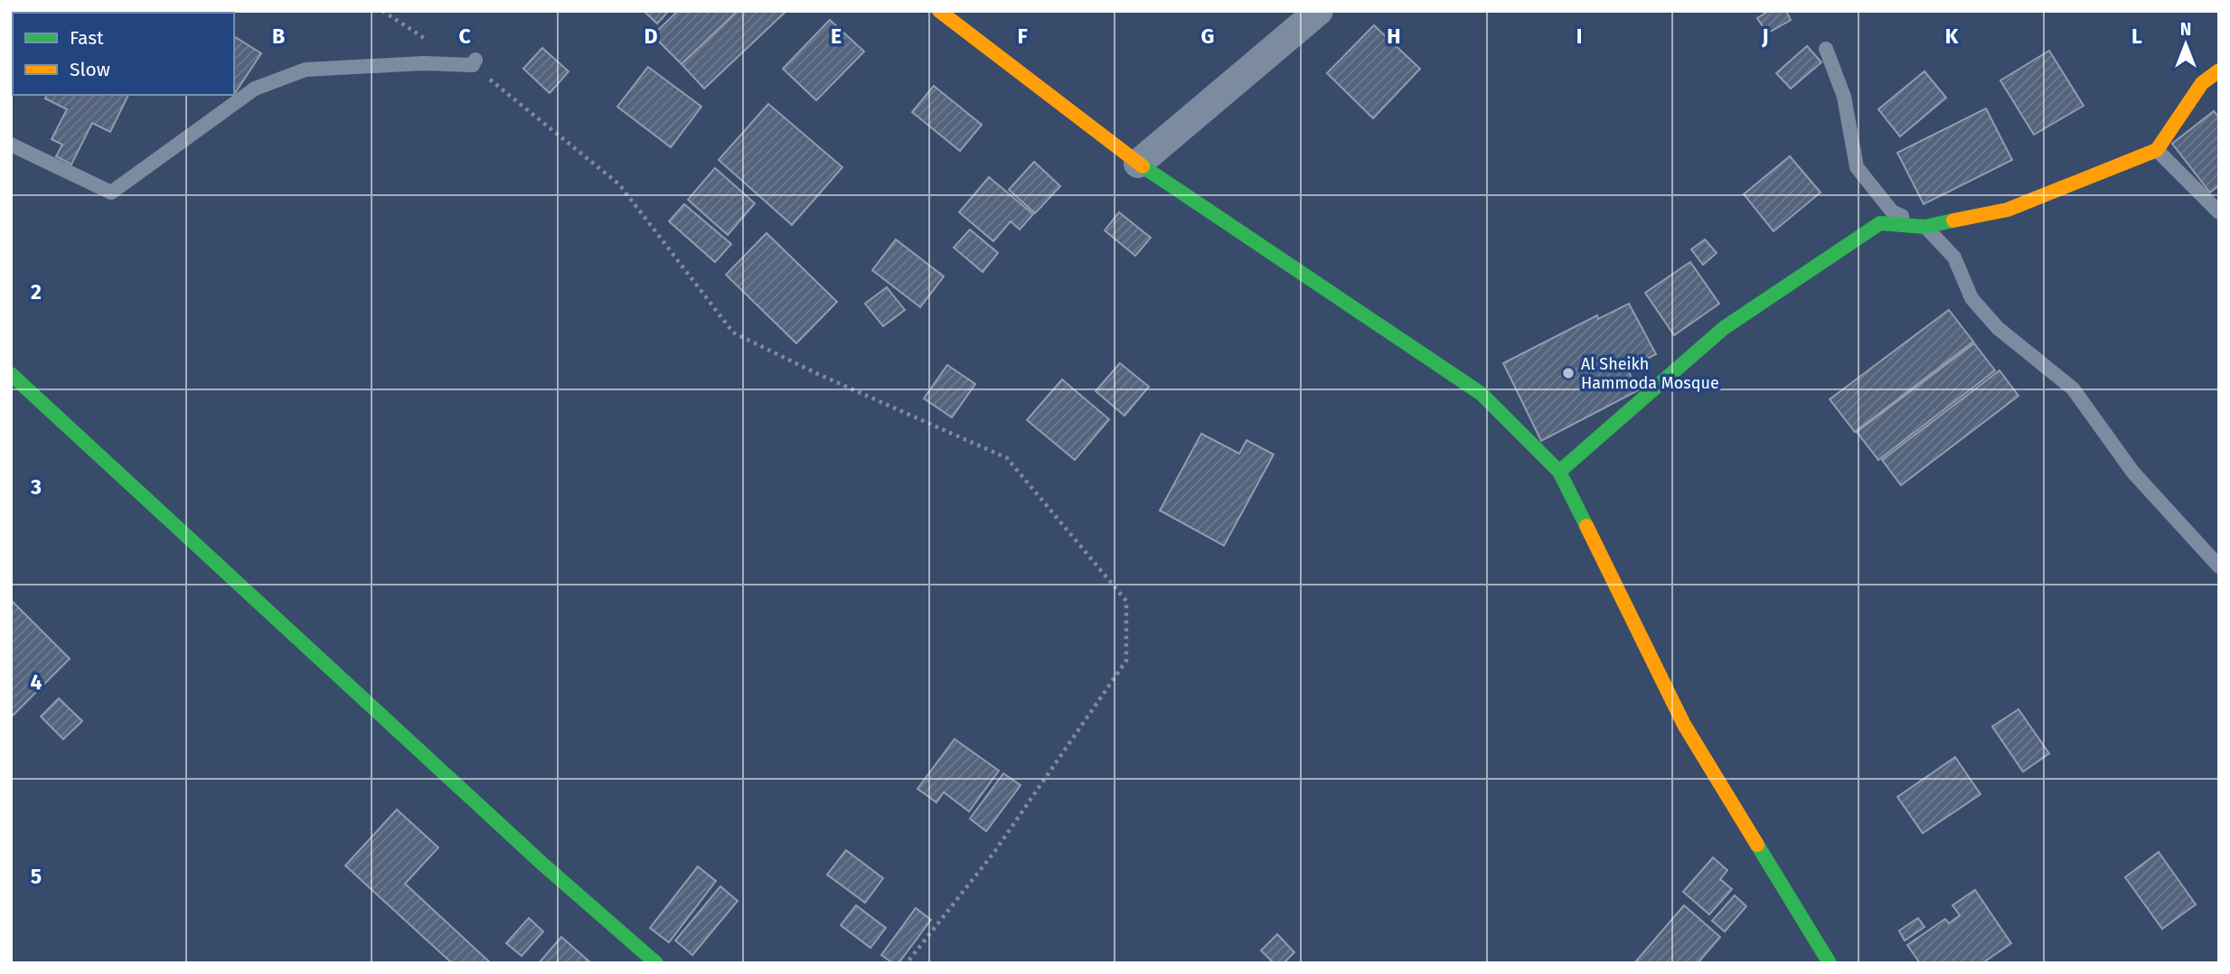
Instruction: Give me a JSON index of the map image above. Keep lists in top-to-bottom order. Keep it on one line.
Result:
{"places":["Al Sheikh Hammoda Mosque"],"legend":["Fast","Slow"],"north":"top","grid":{"columns":["B","C","D","E","F","G","H","I","J","K","L"],"rows":["2","3","4","5"]}}
